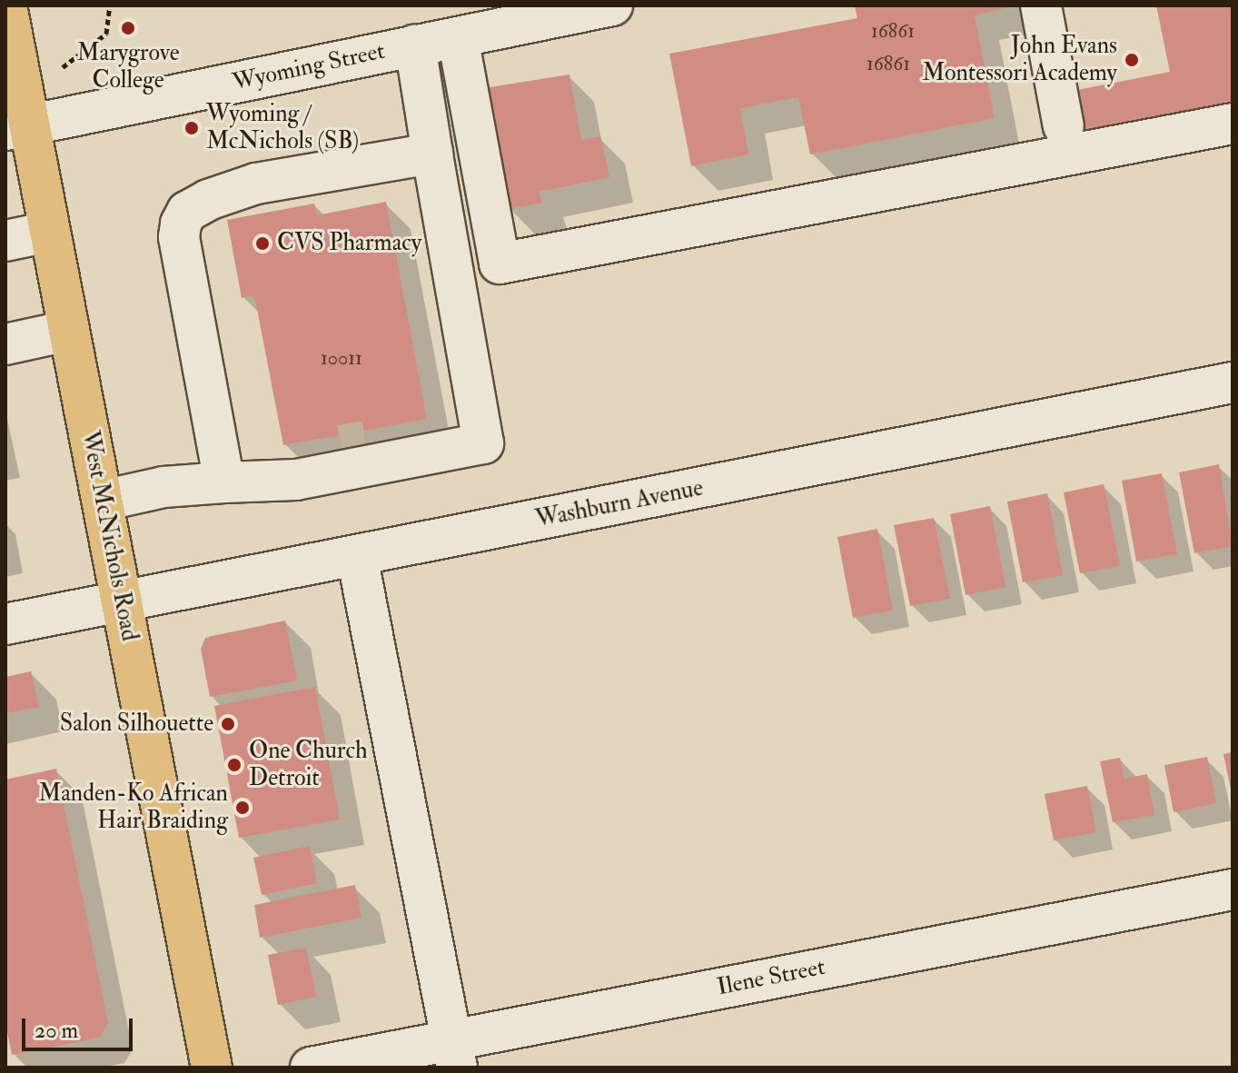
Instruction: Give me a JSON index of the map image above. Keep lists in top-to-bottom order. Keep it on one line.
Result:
{"streets":{"main road":["West McNichols Road"],"street":["Wyoming Street","Washburn Avenue","Ilene Street"]},"crossings":[["Wyoming Street","West McNichols Road"],["Washburn Avenue","West McNichols Road"]],"places":["Marygrove College","John Evans Montessori Academy","Wyoming / McNichols (SB)","CVS Pharmacy","Salon Silhouette","One Church Detroit","Manden-Ko African Hair Braiding"],"house_numbers":["16861","16861","10011"],"scale_bar":"20 m"}
